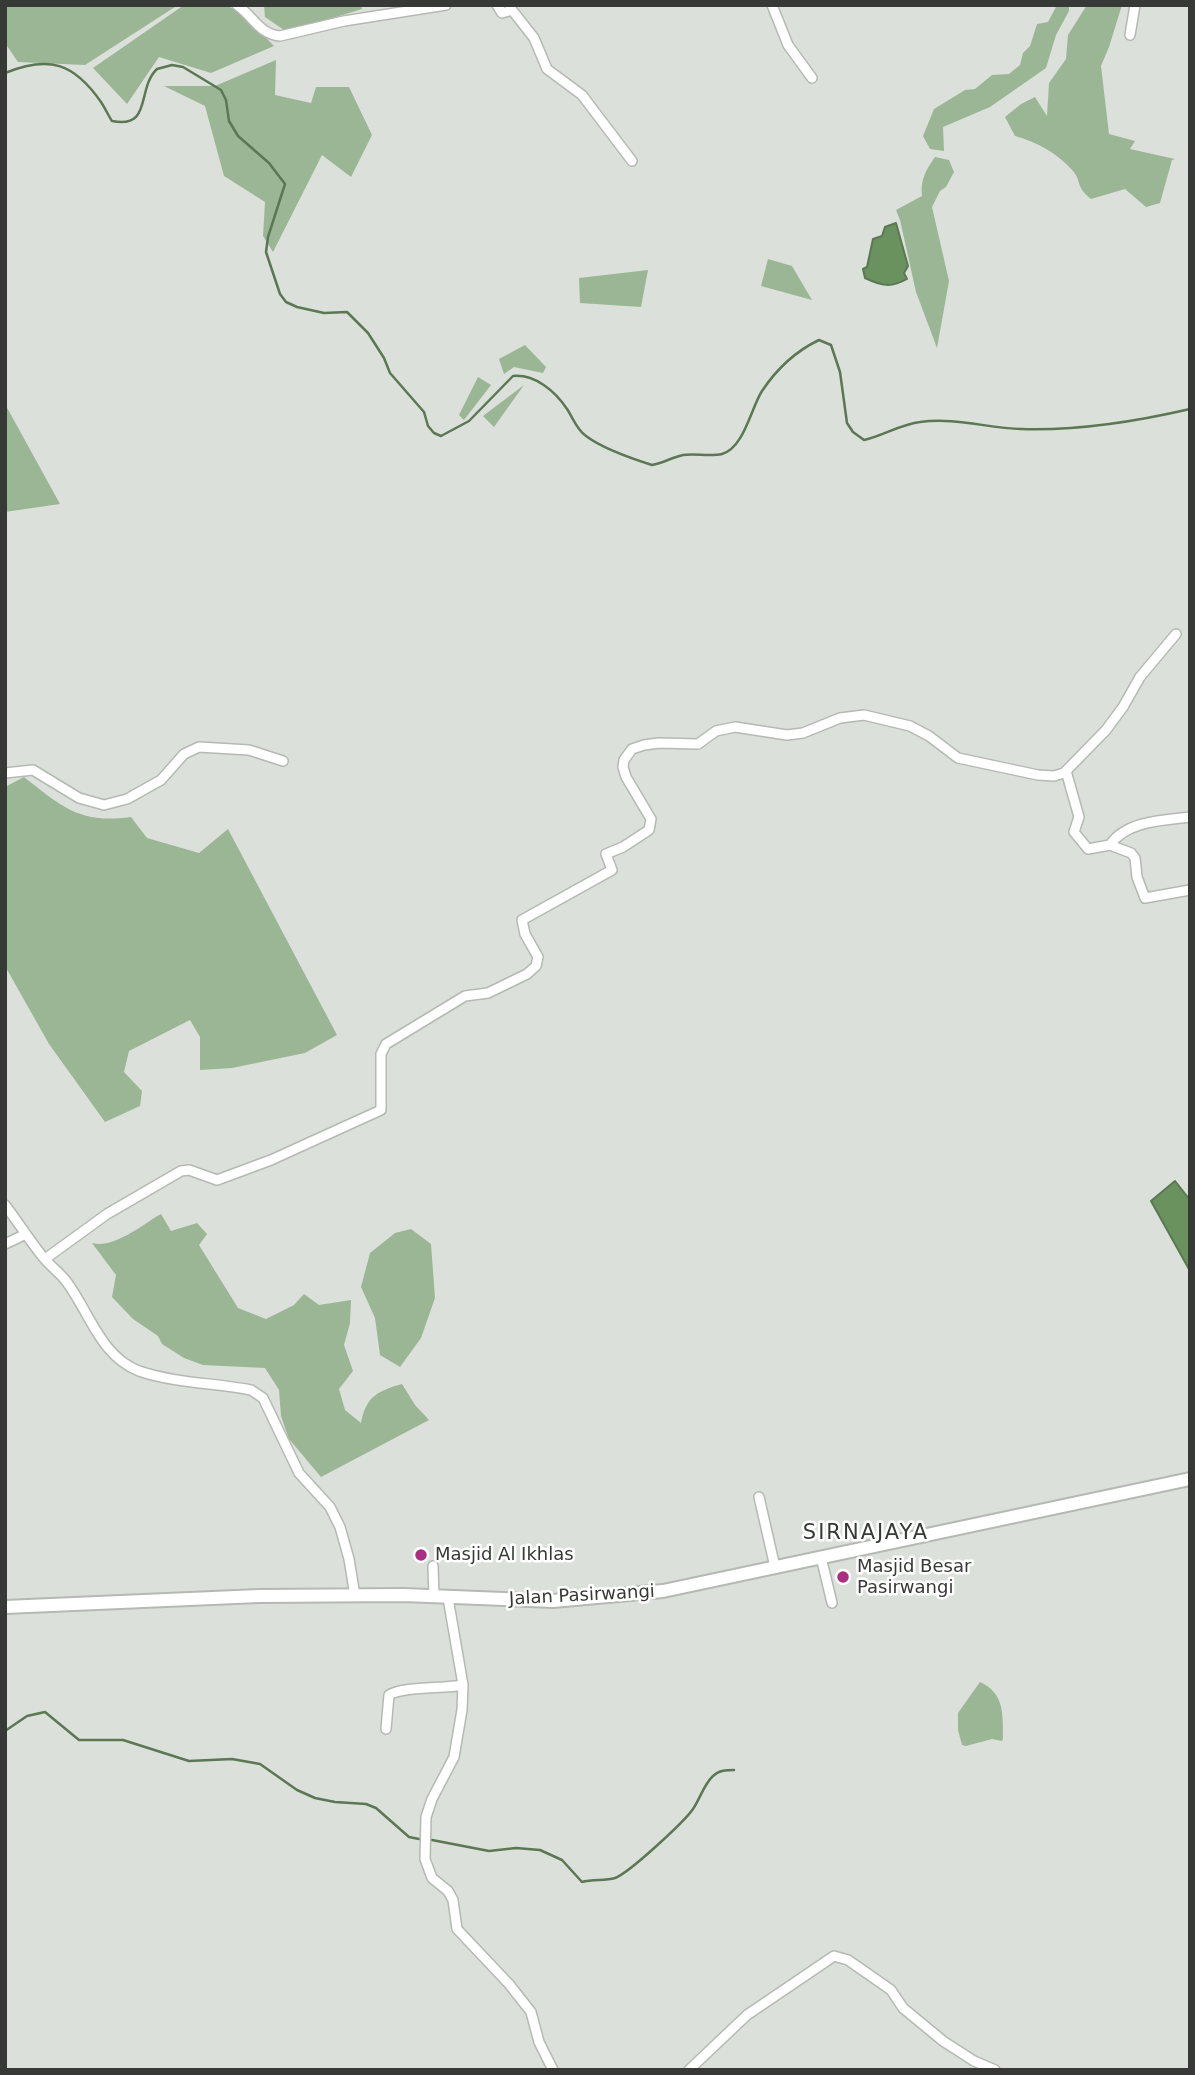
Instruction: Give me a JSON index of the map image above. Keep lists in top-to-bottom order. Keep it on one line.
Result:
{"streets":{"street":["Jalan Pasirwangi"]},"districts":["SIRNAJAYA"],"places":["Masjid Al Ikhlas","Masjid Besar Pasirwangi"]}
